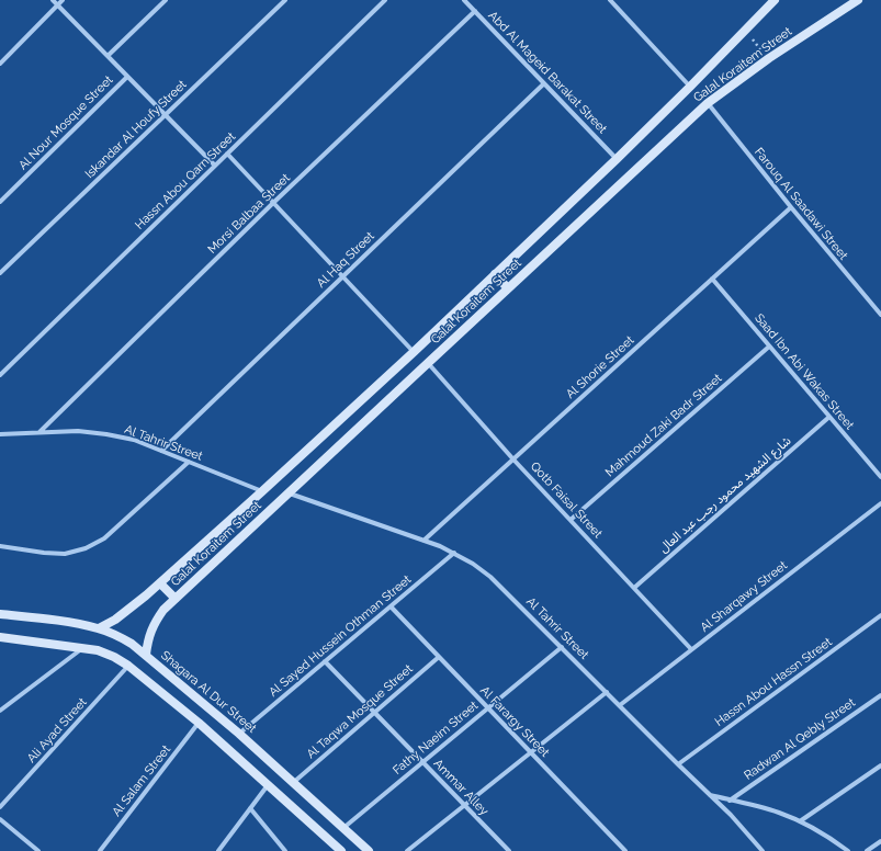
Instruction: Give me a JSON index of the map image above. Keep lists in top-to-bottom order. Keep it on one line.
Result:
{"streets":{"main road":["Galal Koraitem Street","Shagara Al Dur Street"],"street":["Abd Al Mageid Barakat Street","Al Nour Mosque Street","Iskandar Al Houfy Street","Hassn Abou Qarn Street","Farouq Al Saadawi Street","Morsi Balbaa Street","Al Haq Street","Al Shorie Street","Saad Ibn Abi Wakas Street","Mahmoud Zaki Badr Street","Al Tahrir Street","شارع الشهيد محمود رجب عبد العال","Qotb Faisal Street","Al Sharqawy Street","Al Sayed Hussein Othman Street","Hassn Abou Hassn Street","Al Taqwa Mosque Street","Al Farargy Street","Ali Ayad Street","Fathy Naeim Street","Radwan Al Qebly Street","Al Salam Street","Ammar Alley"]},"crossings":[["Galal Koraitem Street","Abd Al Mageid Barakat Street"],["Galal Koraitem Street","Farouq Al Saadawi Street"],["Galal Koraitem Street","Al Tahrir Street"],["Galal Koraitem Street","Qotb Faisal Street"],["Galal Koraitem Street","Shagara Al Dur Street"],["Abd Al Mageid Barakat Street","Morsi Balbaa Street"],["Abd Al Mageid Barakat Street","Al Haq Street"],["Farouq Al Saadawi Street","Al Shorie Street"],["Morsi Balbaa Street","Al Tahrir Street"],["Al Haq Street","Al Tahrir Street"],["Al Shorie Street","Saad Ibn Abi Wakas Street"],["Al Shorie Street","Al Tahrir Street"],["Al Shorie Street","Qotb Faisal Street"],["Saad Ibn Abi Wakas Street","Mahmoud Zaki Badr Street"],["Saad Ibn Abi Wakas Street","شارع الشهيد محمود رجب عبد العال"],["Mahmoud Zaki Badr Street","Qotb Faisal Street"],["Al Tahrir Street","Al Sharqawy Street"],["Al Tahrir Street","Al Sayed Hussein Othman Street"],["Al Tahrir Street","Hassn Abou Hassn Street"],["Al Tahrir Street","Fathy Naeim Street"],["شارع الشهيد محمود رجب عبد العال","Qotb Faisal Street"],["Qotb Faisal Street","Al Sharqawy Street"],["Al Sayed Hussein Othman Street","Shagara Al Dur Street"],["Al Sayed Hussein Othman Street","Al Farargy Street"],["Al Sayed Hussein Othman Street","Ammar Alley"],["Shagara Al Dur Street","Al Taqwa Mosque Street"],["Shagara Al Dur Street","Fathy Naeim Street"],["Al Taqwa Mosque Street","Al Farargy Street"],["Al Taqwa Mosque Street","Ammar Alley"],["Al Farargy Street","Fathy Naeim Street"],["Fathy Naeim Street","Ammar Alley"]]}
